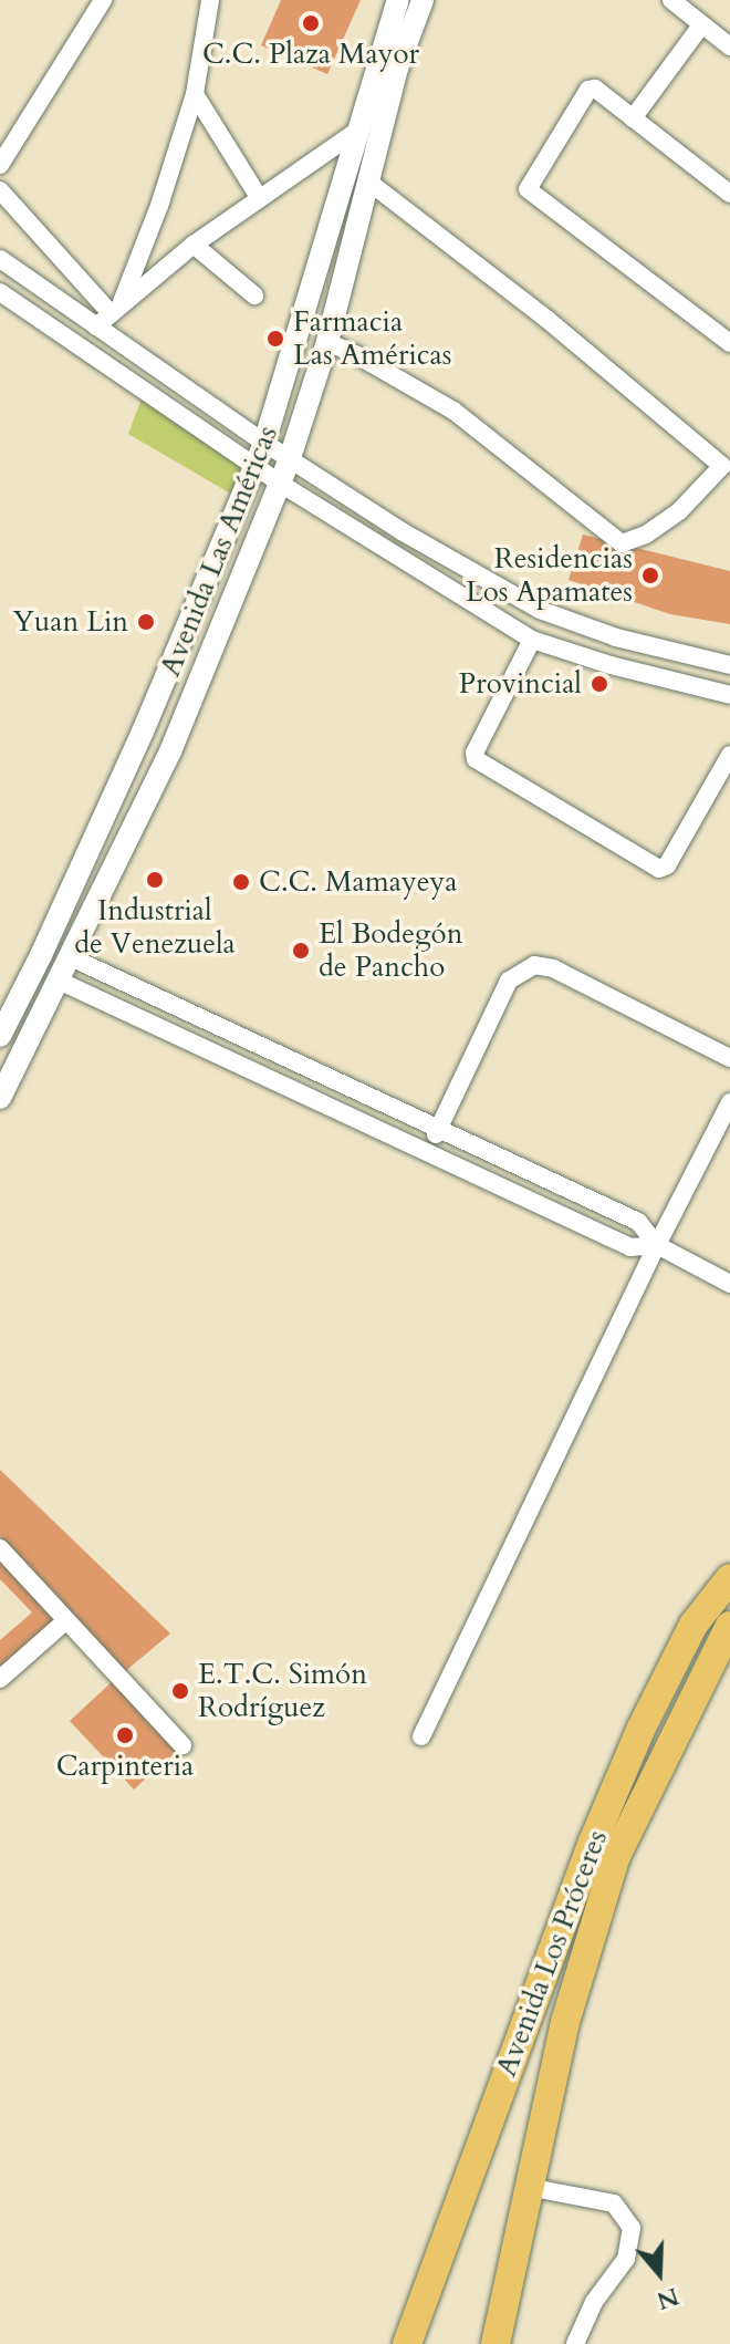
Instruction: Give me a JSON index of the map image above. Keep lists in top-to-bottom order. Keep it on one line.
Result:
{"streets":{"highway":["Avenida Los Próceres"],"street":["Avenida Las Américas"]},"places":["C.C. Plaza Mayor","Farmacia Las Américas","Residencias Los Apamates","Yuan Lin","Provincial","Industrial de Venezuela","C.C. Mamayeya","El Bodegón de Pancho","E.T.C. Simón Rodríguez","Carpinteria"],"north":"bottom"}
